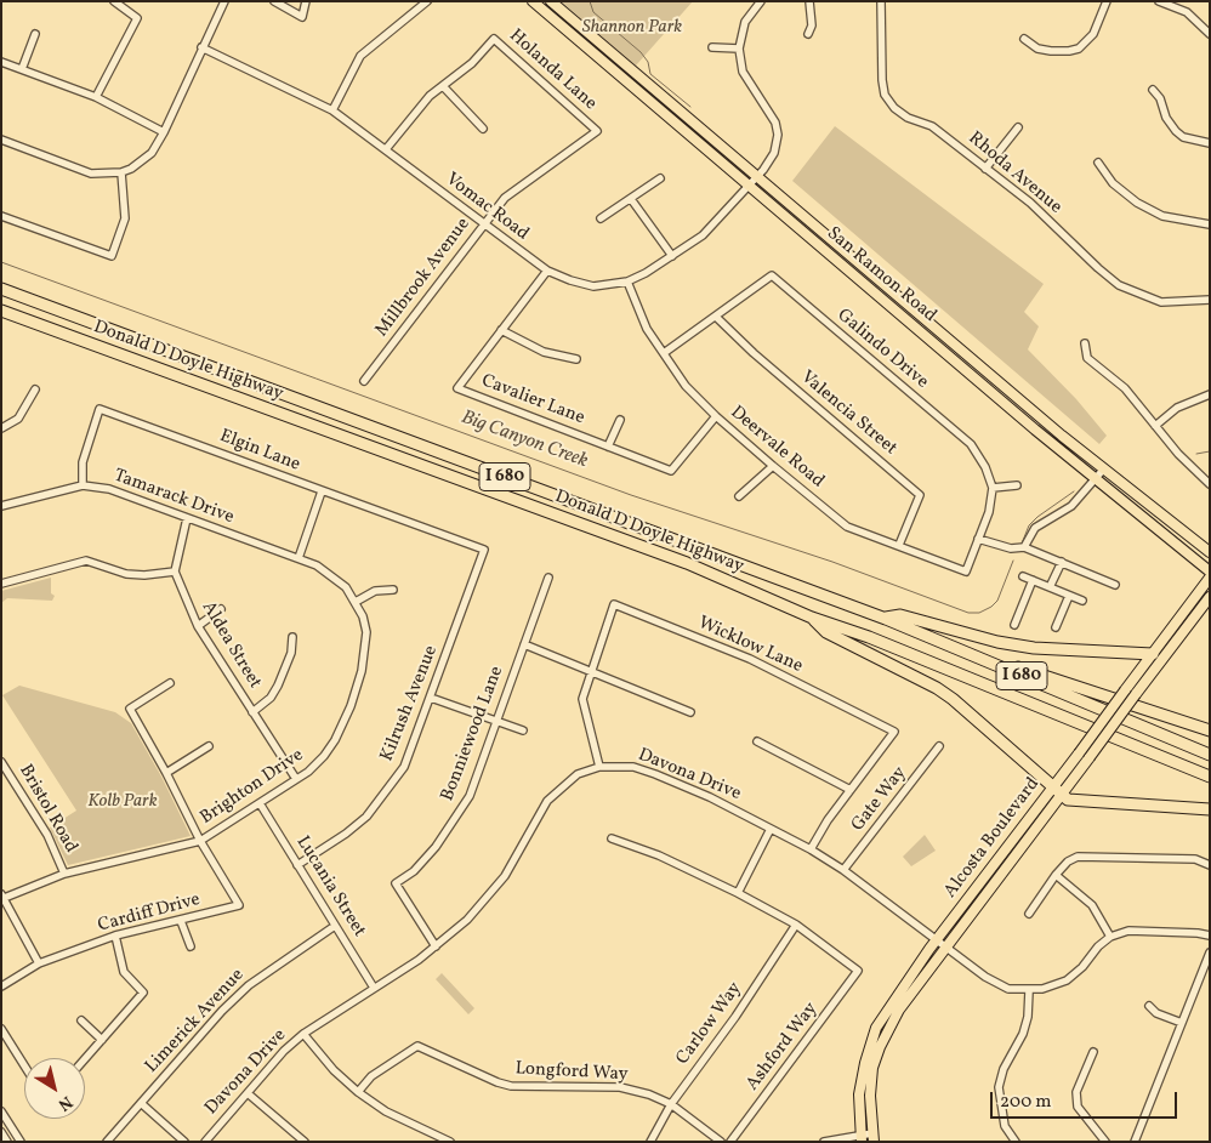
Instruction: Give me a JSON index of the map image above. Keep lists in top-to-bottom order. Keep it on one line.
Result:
{"streets":{"highway":["Donald D Doyle Highway","I 680"],"main road":["San Ramon Road","Alcosta Boulevard"],"street":["Holanda Lane","Rhoda Avenue","Vomac Road","Millbrook Avenue","Galindo Drive","Cavalier Lane","Valencia Street","Deervale Road","Elgin Lane","Tamarack Drive","Aldea Street","Wicklow Lane","Kilrush Avenue","Bonniewood Lane","Davona Drive","Brighton Drive","Gate Way","Bristol Road","Lucania Street","Cardiff Drive","Limerick Avenue","Carlow Way","Ashford Way","Longford Way"]},"crossings":[["Holanda Lane","Vomac Road"],["Holanda Lane","Millbrook Avenue"],["Vomac Road","San Ramon Road"],["Vomac Road","Millbrook Avenue"],["Vomac Road","Cavalier Lane"],["Vomac Road","Deervale Road"],["Galindo Drive","Valencia Street"],["Galindo Drive","Deervale Road"],["Cavalier Lane","Deervale Road"],["Valencia Street","Deervale Road"],["Elgin Lane","Tamarack Drive"],["Elgin Lane","Kilrush Avenue"],["Tamarack Drive","Brighton Drive"],["Aldea Street","Brighton Drive"],["Wicklow Lane","Davona Drive"],["Kilrush Avenue","Lucania Street"],["Bonniewood Lane","Davona Drive"],["Davona Drive","Gate Way"],["Davona Drive","Alcosta Boulevard"],["Davona Drive","Lucania Street"],["Brighton Drive","Bristol Road"],["Brighton Drive","Lucania Street"],["Brighton Drive","Cardiff Drive"],["Lucania Street","Limerick Avenue"],["Carlow Way","Ashford Way"],["Carlow Way","Longford Way"]],"water":["Big Canyon Creek"],"parks":["Shannon Park","Kolb Park"],"scale_bar":"200 m","north":"bottom right"}
